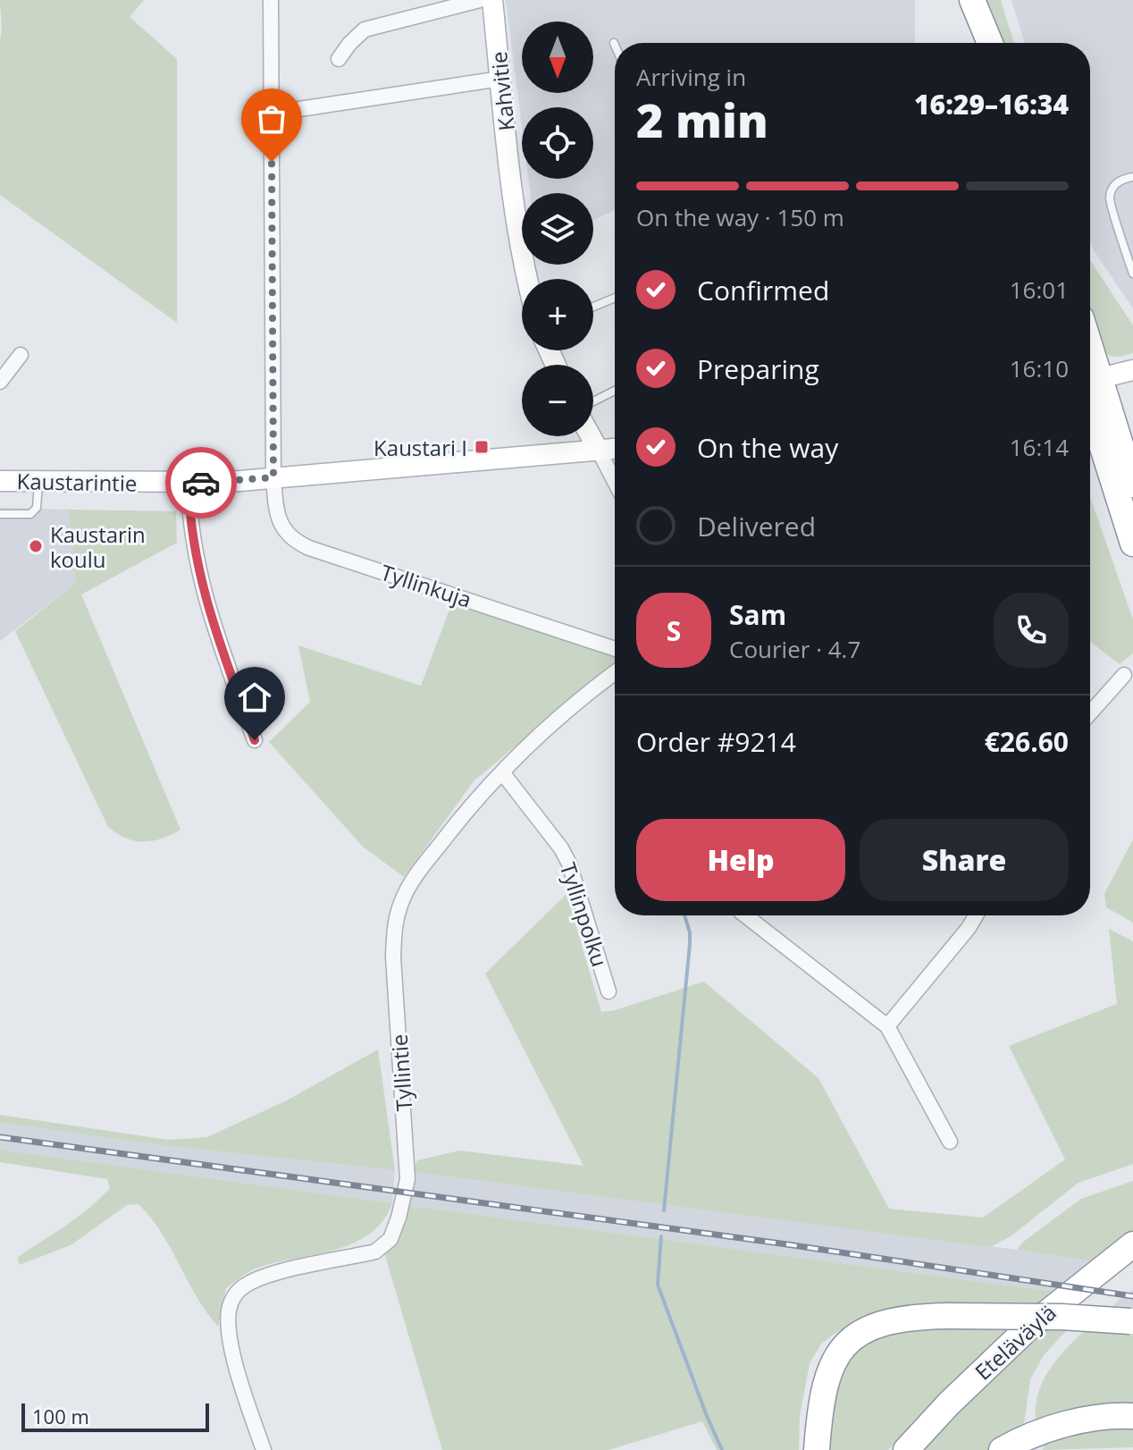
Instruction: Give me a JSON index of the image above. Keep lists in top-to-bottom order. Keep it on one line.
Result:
{"streets":{"highway":["Eteläväylä"],"street":["Kahvitie","Kaustarintie","Tyllinkuja","Tyllinpolku","Tyllintie"]},"crossings":[["Kaustarintie","Tyllinkuja"],["Tyllinpolku","Tyllintie"]],"places":{"transit":["Kaustari I"],"other":["Kaustarin koulu"]},"scale_bar":"100 m","north":"bottom","page":{"map_buttons":["+","−"],"heading":["2 min","Arriving in","16:29–16:34"],"panel":["Sam","Courier · 4.7","Order #9214","€26.60"],"bar":"On the way · 150 m","list":[["Confirmed","16:01"],["Preparing","16:10"],["On the way","16:14"],"Delivered"],"round":"S","buttons":["Help","Share"],"scale":"100 m"}}
